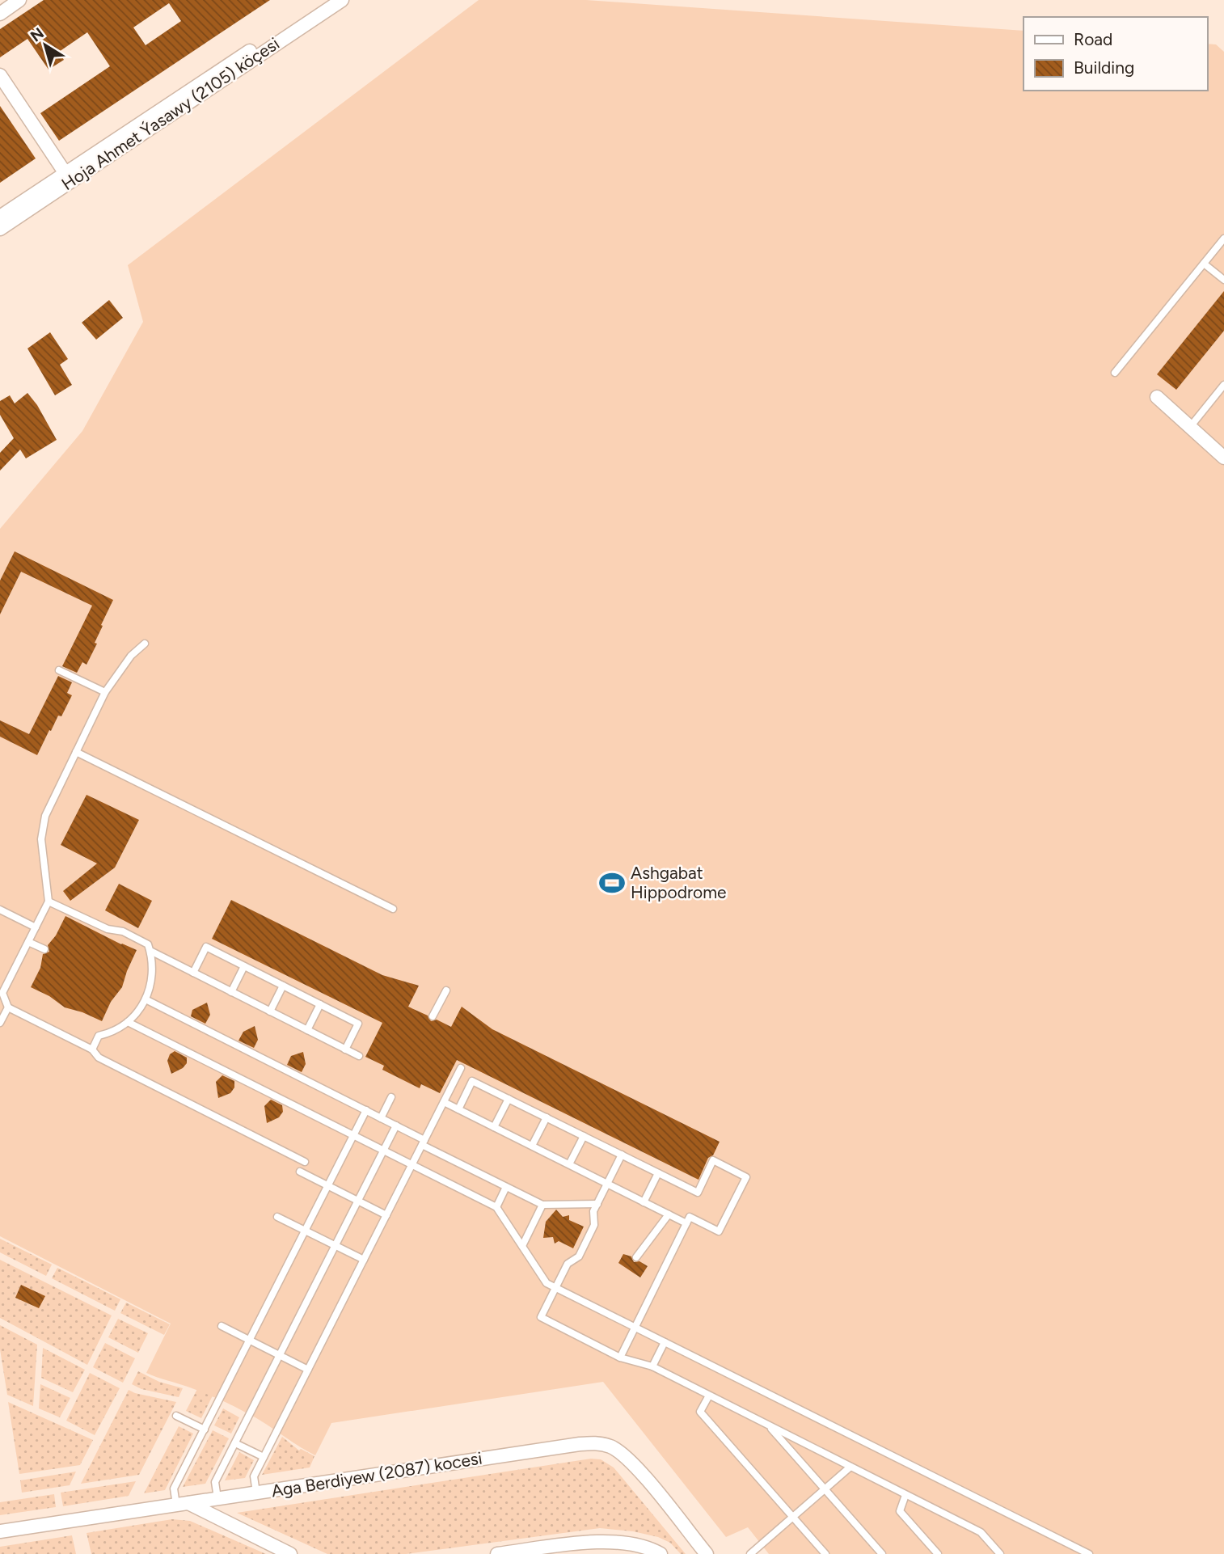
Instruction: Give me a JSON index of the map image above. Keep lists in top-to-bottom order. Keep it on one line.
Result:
{"streets":{"street":["Hoja Ahmet Ýasawy (2105) köçesi","Aga Berdiyew (2087) kocesi"]},"places":{"sports":["Ashgabat Hippodrome"]},"legend":["Road","Building"],"north":"top left"}
